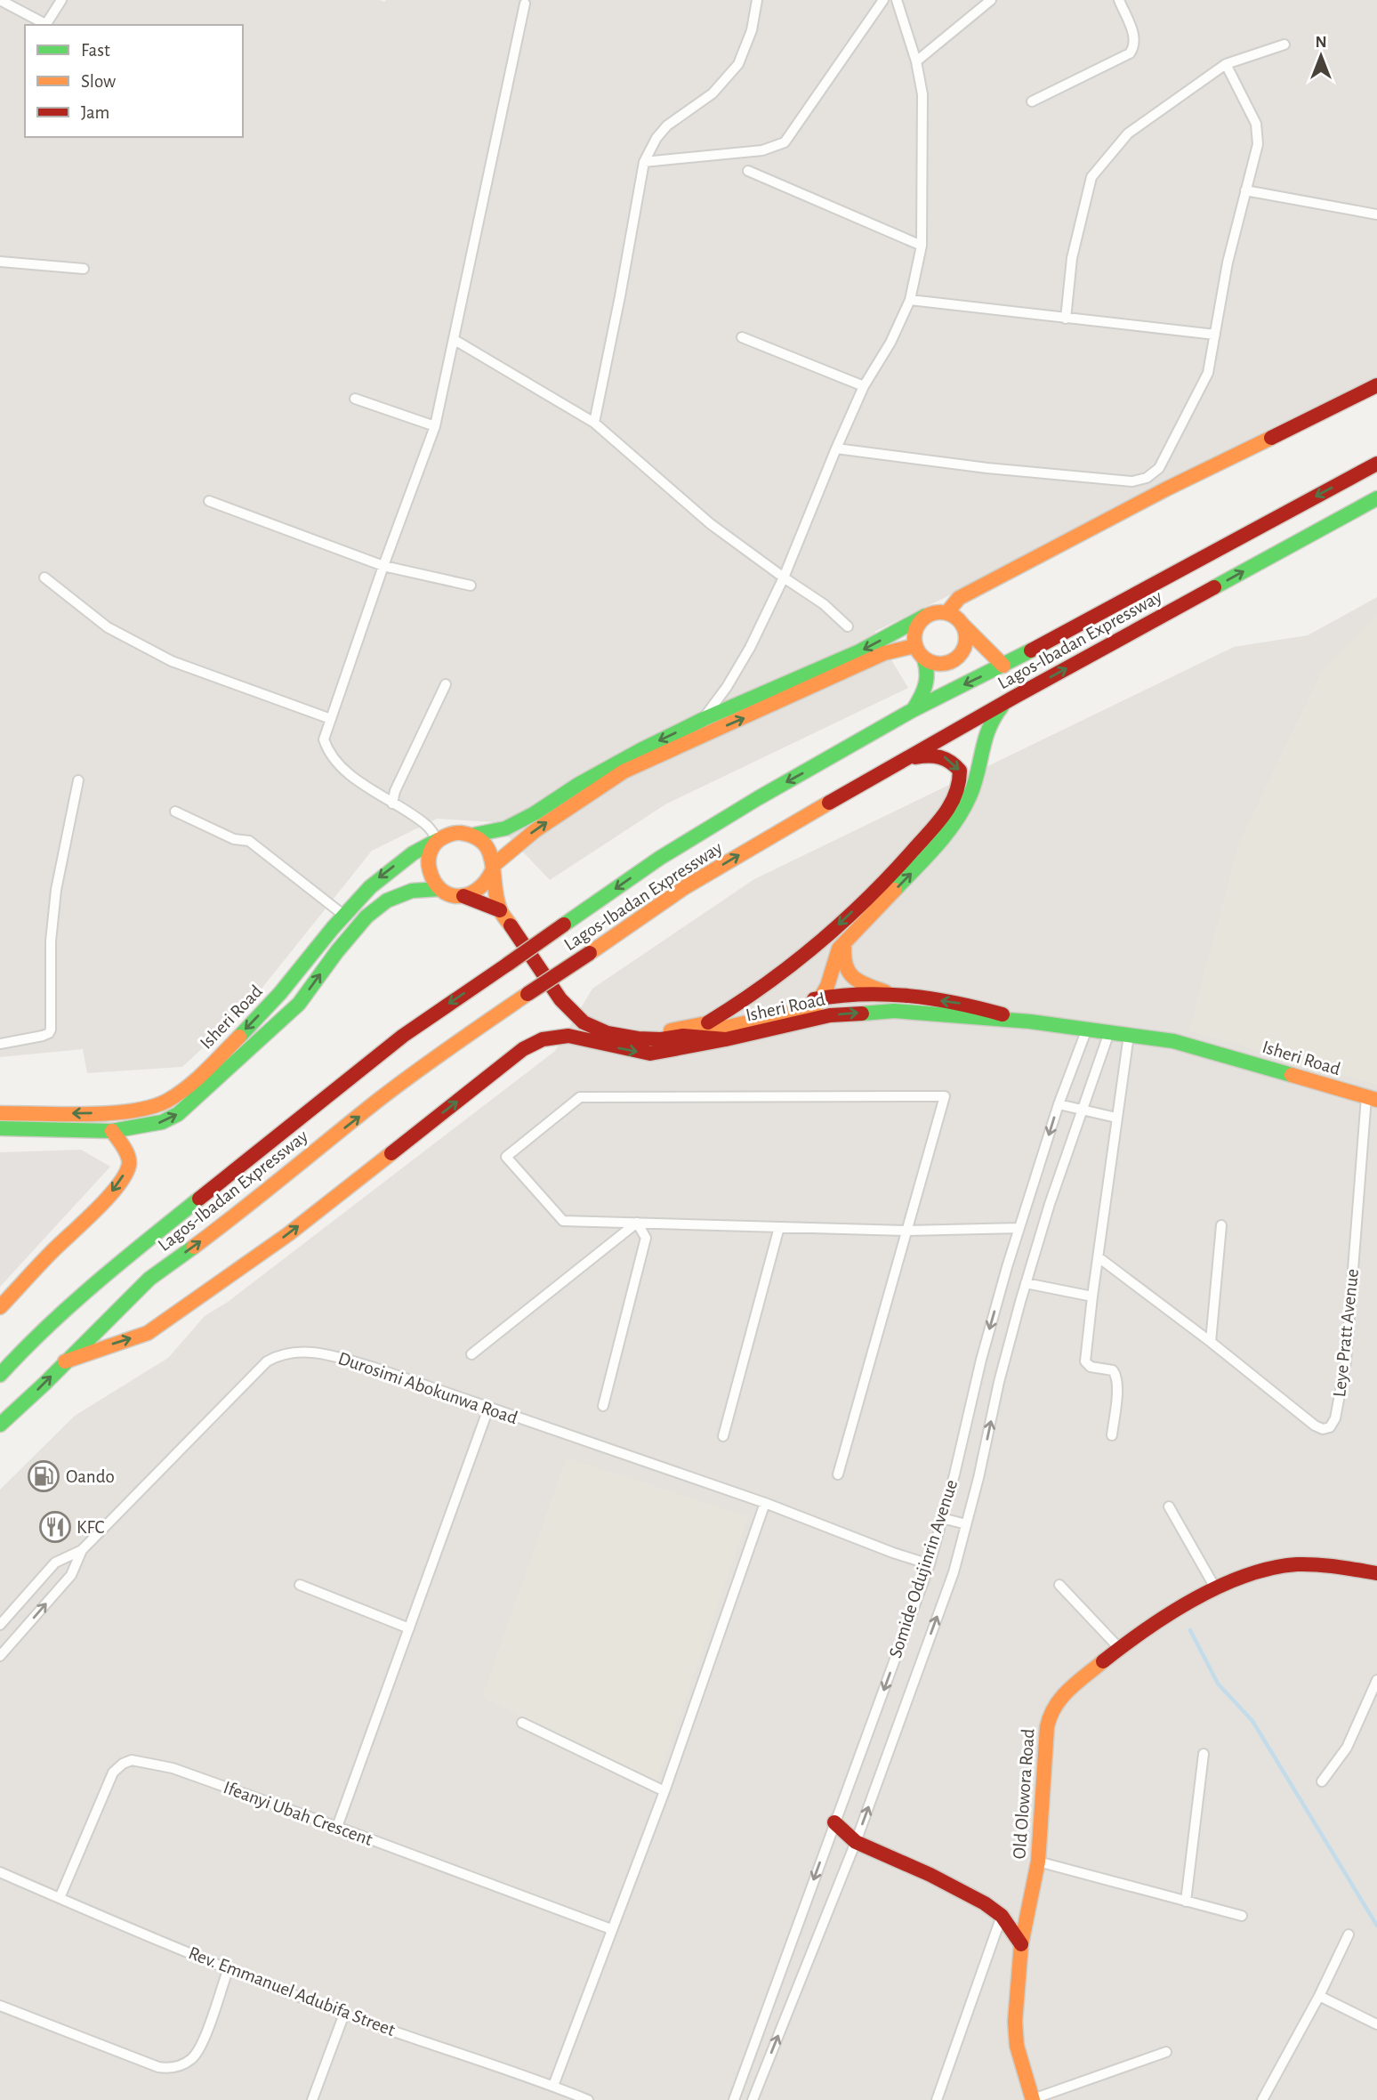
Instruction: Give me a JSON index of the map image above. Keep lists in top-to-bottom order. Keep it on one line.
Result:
{"streets":{"main road":["Lagos-Ibadan Expressway","Isheri Road","Old Olowora Road"],"street":["Leye Pratt Avenue","Durosimi Abokunwa Road","Somide Odujinrin Avenue","Ifeanyi Ubah Crescent","Rev. Emmanuel Adubifa Street"]},"crossings":[["Isheri Road","Leye Pratt Avenue"],["Isheri Road","Somide Odujinrin Avenue"],["Durosimi Abokunwa Road","Somide Odujinrin Avenue"],["Ifeanyi Ubah Crescent","Rev. Emmanuel Adubifa Street"]],"places":{"fuel station":["Oando"],"restaurant":["KFC"]},"legend":["Fast","Slow","Jam"],"north":"top"}
